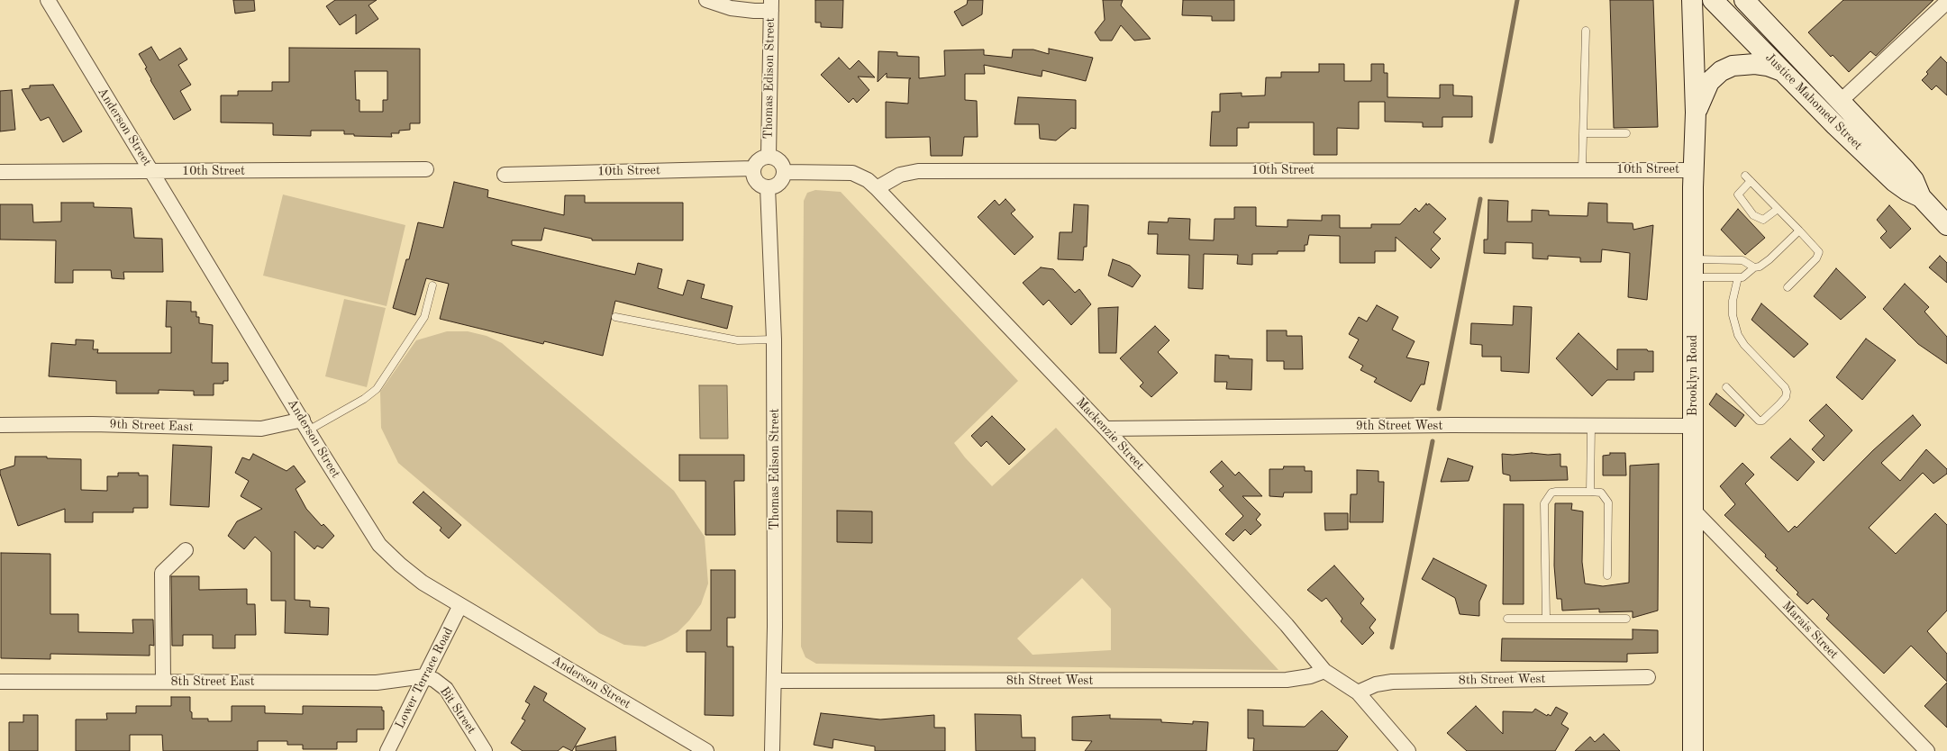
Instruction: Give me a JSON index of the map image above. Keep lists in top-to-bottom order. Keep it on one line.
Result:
{"streets":{"main road":["Justice Mahomed Street","Brooklyn Road"],"street":["Thomas Edison Street","Anderson Street","10th Street","9th Street East","9th Street West","Mackenzie Street","Marais Street","Lower Terrace Road","8th Street West","8th Street East","Bit Street"]},"crossings":[["Thomas Edison Street","10th Street"],["Thomas Edison Street","Mackenzie Street"],["Thomas Edison Street","8th Street West"],["Anderson Street","10th Street"],["Anderson Street","9th Street East"],["Anderson Street","Lower Terrace Road"],["10th Street","Brooklyn Road"],["10th Street","Mackenzie Street"],["Brooklyn Road","9th Street West"],["Brooklyn Road","Marais Street"],["9th Street West","Mackenzie Street"],["Mackenzie Street","8th Street West"],["Lower Terrace Road","8th Street East"],["Lower Terrace Road","Bit Street"],["8th Street East","Bit Street"]]}
